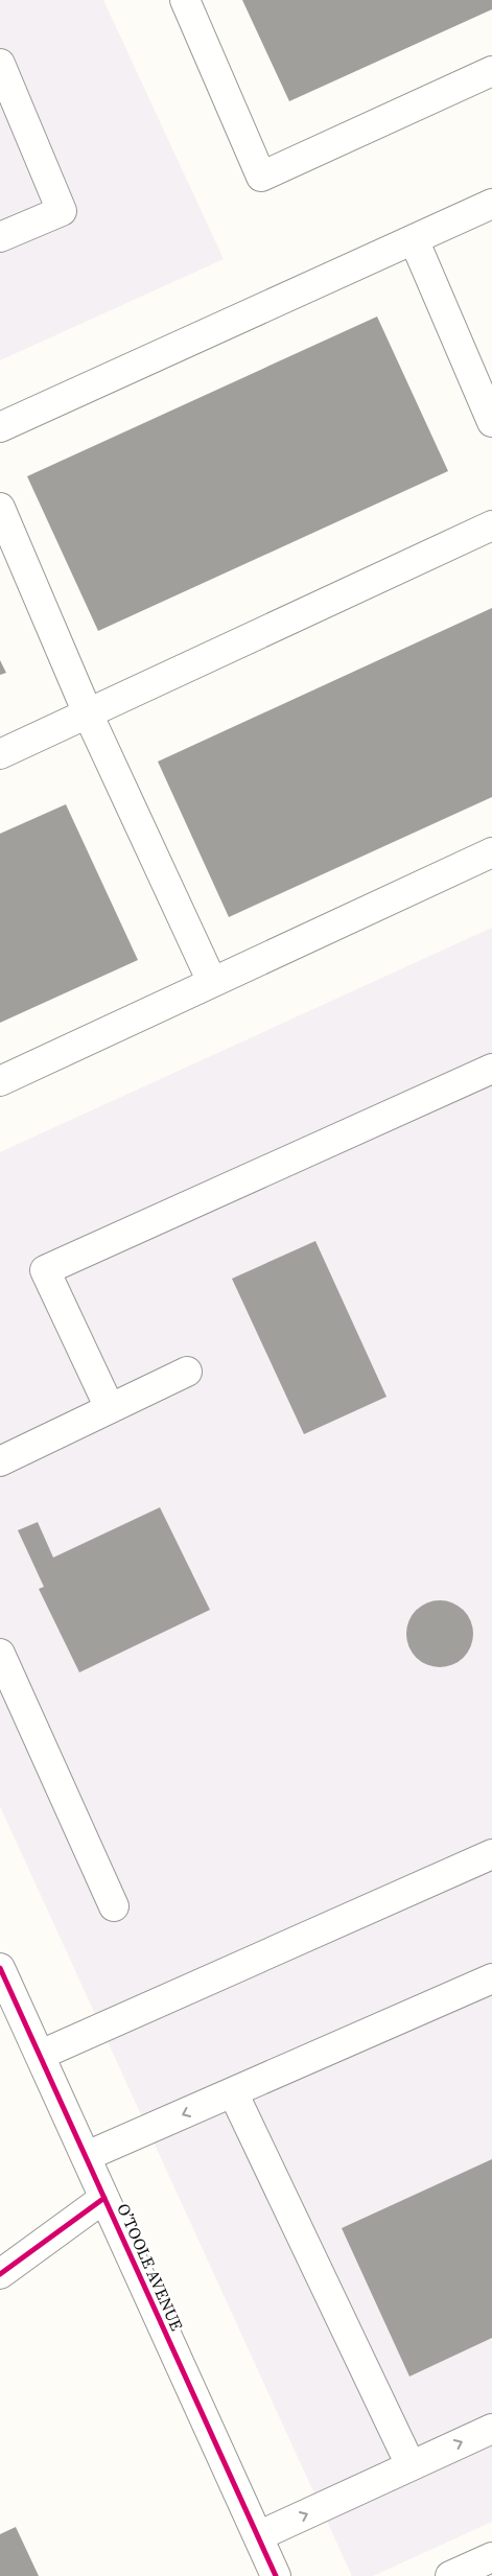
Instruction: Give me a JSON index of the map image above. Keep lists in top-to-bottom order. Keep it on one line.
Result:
{"streets":{"street":["O’TOOLE AVENUE"]}}
